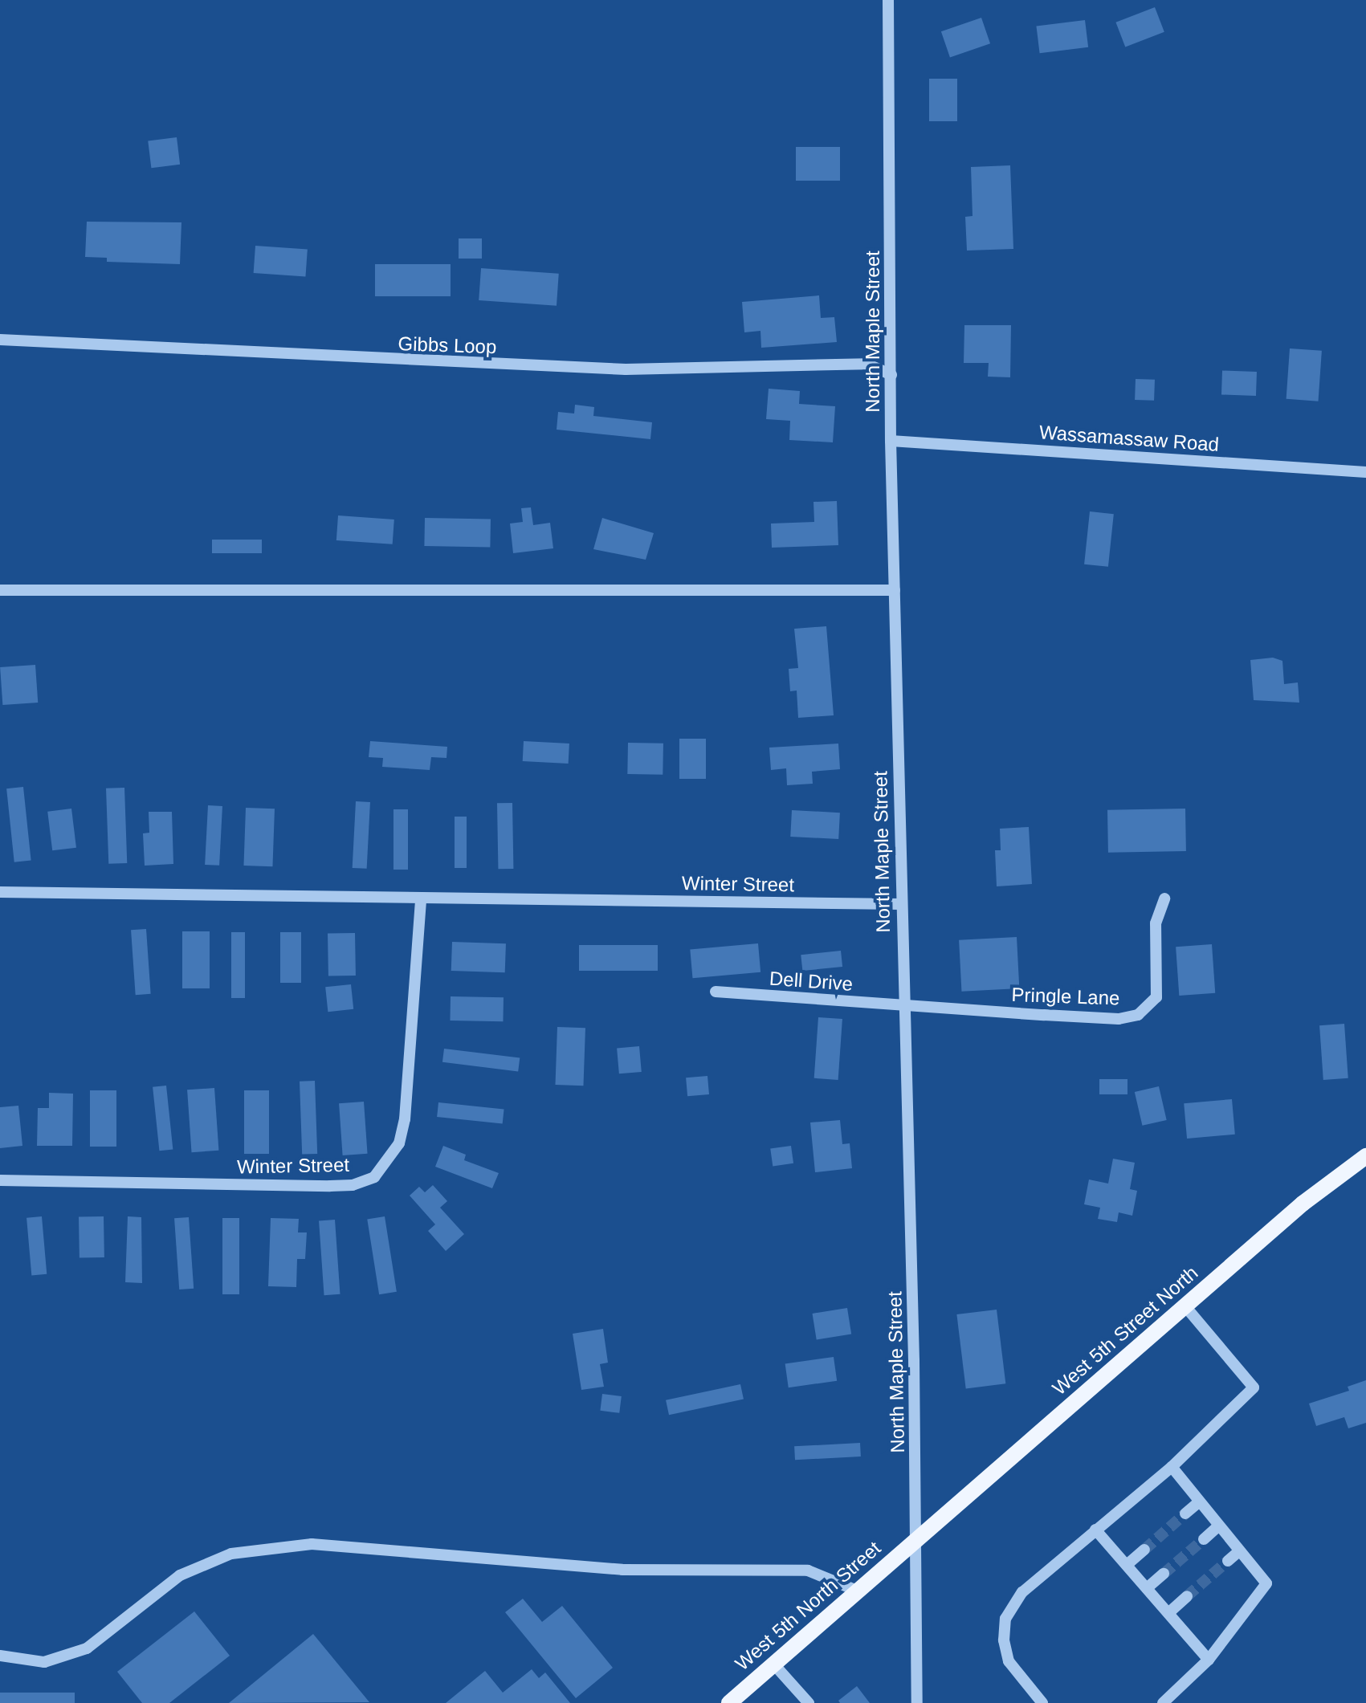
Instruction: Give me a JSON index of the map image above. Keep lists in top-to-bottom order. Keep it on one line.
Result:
{"streets":{"main road":["West 5th Street North","West 5th North Street"],"street":["North Maple Street","Gibbs Loop","Wassamassaw Road","Winter Street","Dell Drive","Pringle Lane"]},"crossings":[["North Maple Street","Gibbs Loop"],["North Maple Street","Wassamassaw Road"],["North Maple Street","Winter Street"],["North Maple Street","Dell Drive"],["North Maple Street","Pringle Lane"],["North Maple Street","West 5th Street North"],["North Maple Street","West 5th North Street"],["Dell Drive","Pringle Lane"],["West 5th Street North","West 5th North Street"]]}
